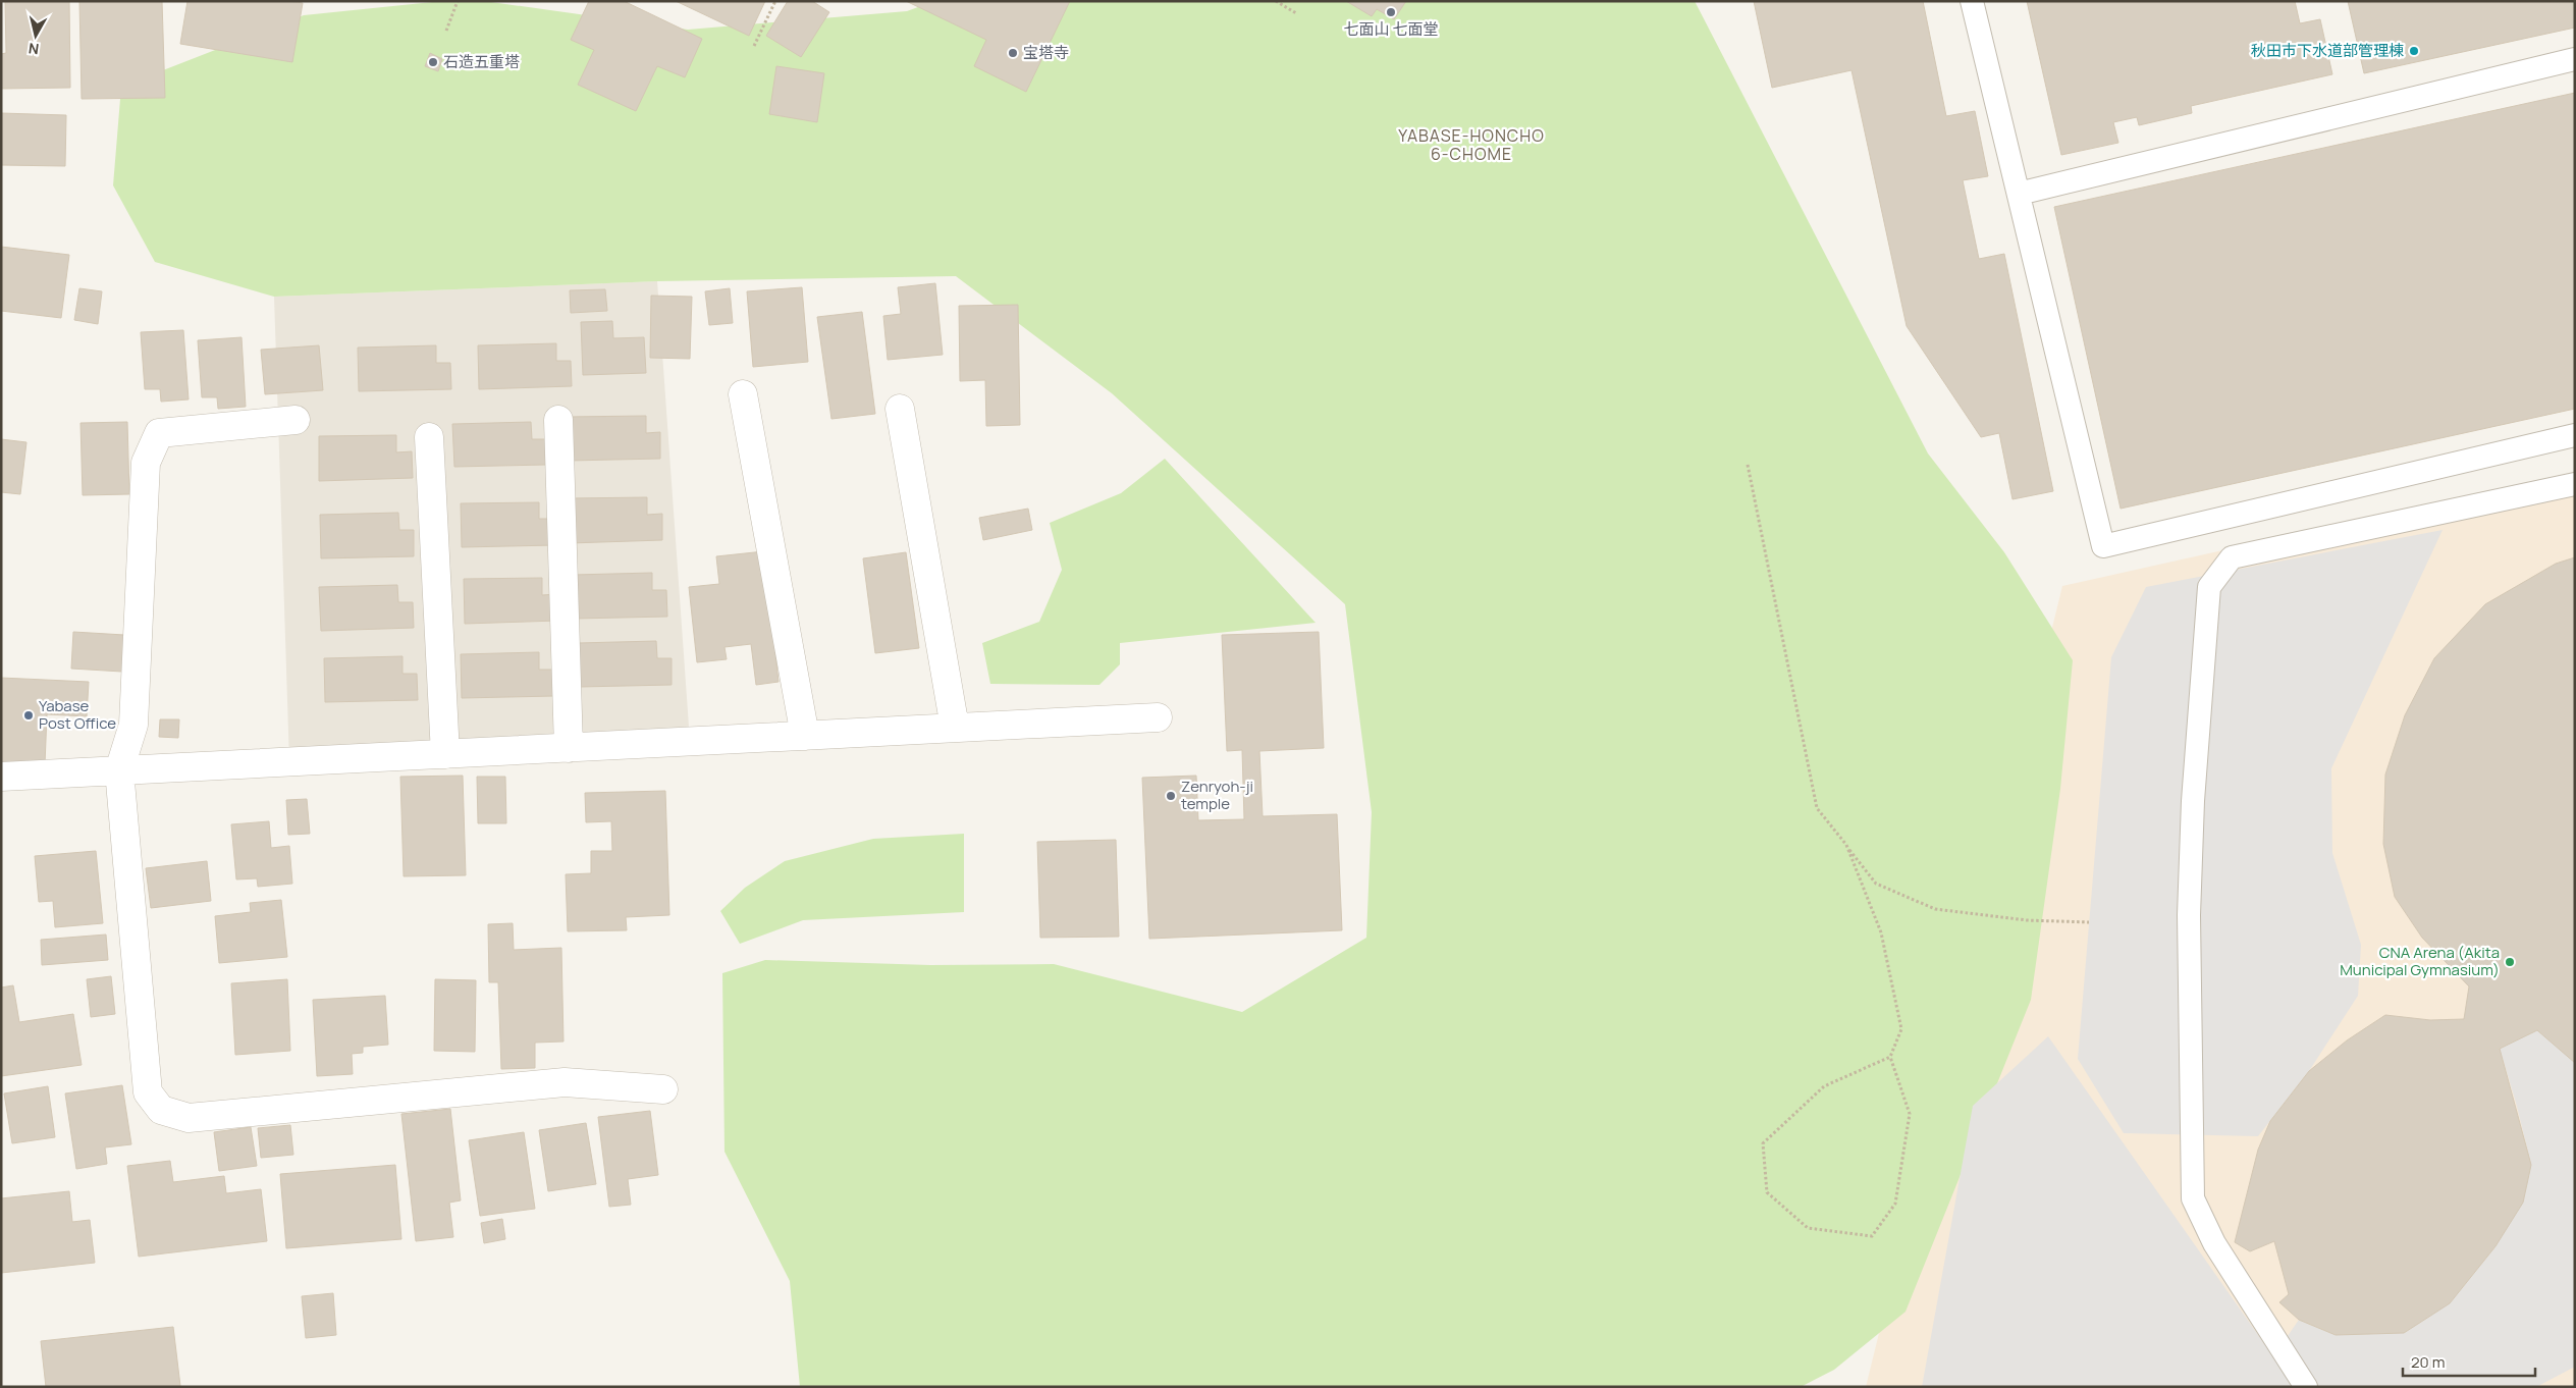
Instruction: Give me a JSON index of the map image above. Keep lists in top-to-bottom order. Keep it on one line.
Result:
{"districts":["YABASE-HONCHO 6-CHOME"],"places":["七面山 七面堂","秋田市下水道部管理棟","宝塔寺","石造五重塔","Yabase Post Office","Zenryoh-ji temple","CNA Arena (Akita Municipal Gymnasium)"],"scale_bar":"20 m","north":"bottom"}
